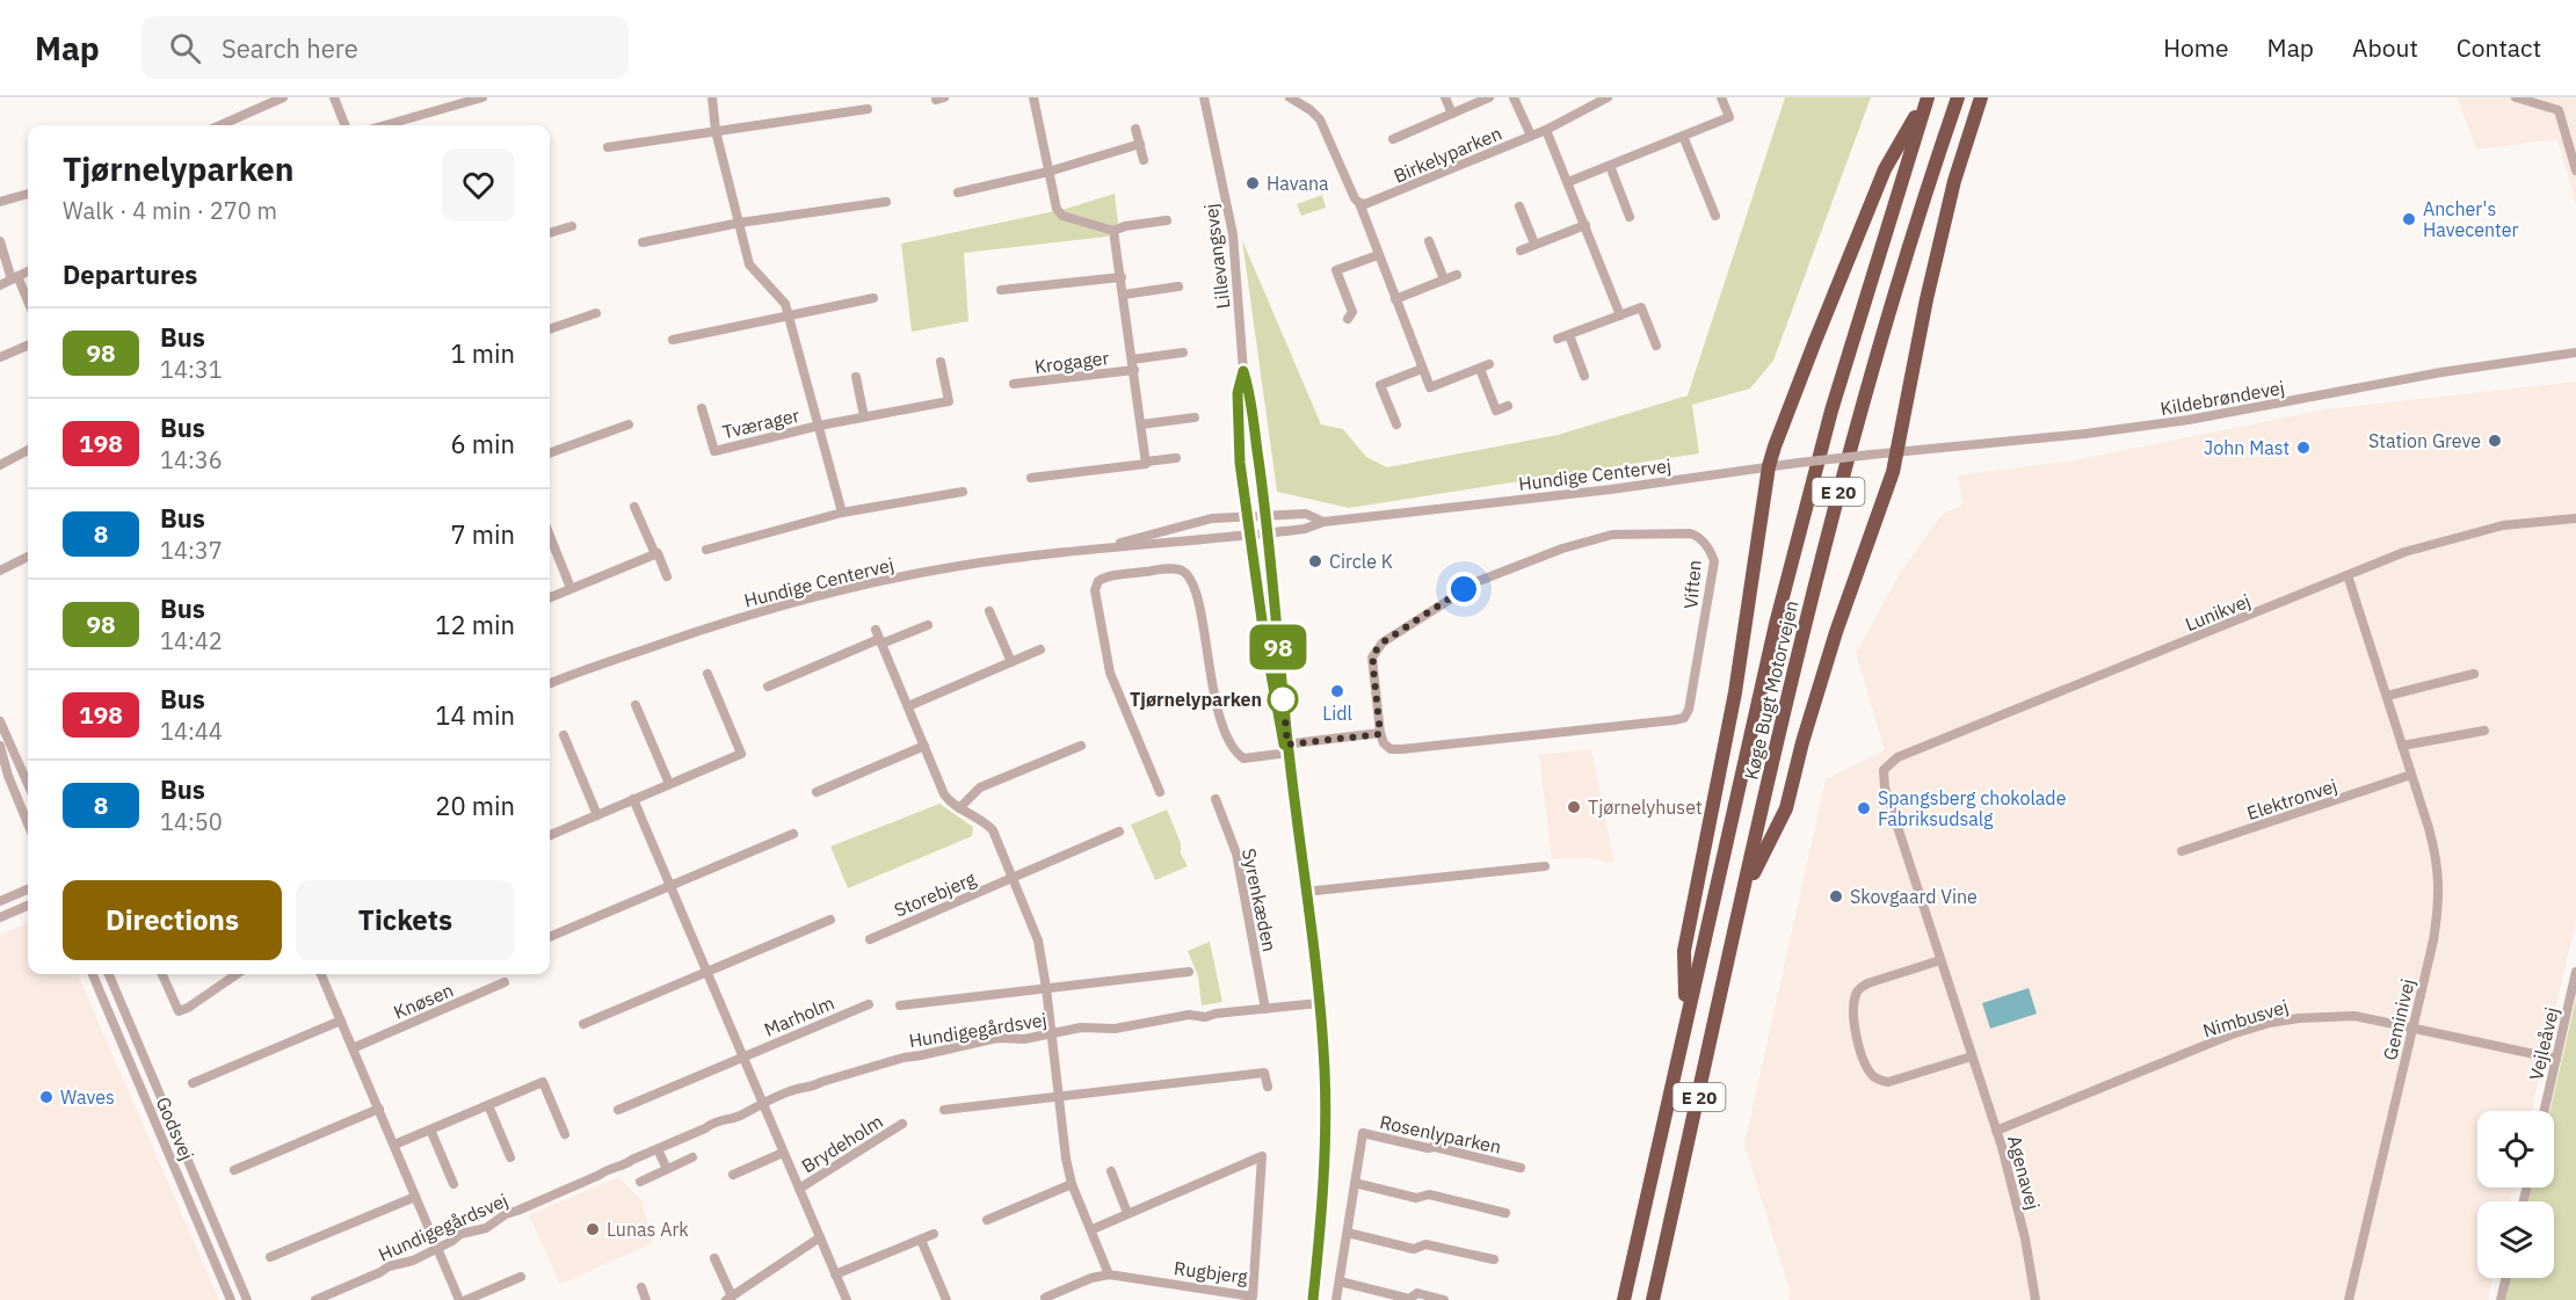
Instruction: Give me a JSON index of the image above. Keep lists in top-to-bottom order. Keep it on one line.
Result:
{"streets":{"highway":["E 20","Køge Bugt Motorvejen"],"street":["Birkelyparken","Lillevangsvej","Krogager","Kildebrøndevej","Tværager","Hundige Centervej","Viften","Lunikvej","Elektronvej","Storebjerg","Syrenkæden","Knøsen","Marholm","Nimbusvej","Geminivej","Hundigegårdsvej","Vejleåvej","Godsvej","Rosenlyparken","Brydeholm","Agenavej","Rugbjerg"]},"crossings":[["Lillevangsvej","Hundige Centervej"],["Lillevangsvej","Hundigegårdsvej"],["Kildebrøndevej","Hundige Centervej"],["Lunikvej","Geminivej"],["Lunikvej","Agenavej"],["Elektronvej","Geminivej"],["Syrenkæden","Hundigegårdsvej"],["Nimbusvej","Geminivej"],["Nimbusvej","Vejleåvej"],["Nimbusvej","Agenavej"],["Hundigegårdsvej","Brydeholm"]],"places":["Havana","Ancher's Havecenter","Station Greve","John Mast","Circle K","Lidl","Tjørnelyparken","Tjørnelyhuset","Spangsberg chokolade Fabriksudsalg","Skovgaard Vine","Waves","Lunas Ark"],"lines":["bus line 98"],"page":{"header":"Map","search":"Search here","nav":["Home","Map","About","Contact"],"on_map":"98","heading":[["Tjørnelyparken","Walk · 4 min · 270 m"],"Departures"],"list":[{"mark":"98","name":"Bus","note":"14:31","value":"1 min"},{"mark":"198","name":"Bus","note":"14:36","value":"6 min"},{"mark":"8","name":"Bus","note":"14:37","value":"7 min"},{"mark":"98","name":"Bus","note":"14:42","value":"12 min"},{"mark":"198","name":"Bus","note":"14:44","value":"14 min"},{"mark":"8","name":"Bus","note":"14:50","value":"20 min"}],"buttons":["Directions","Tickets"]}}
